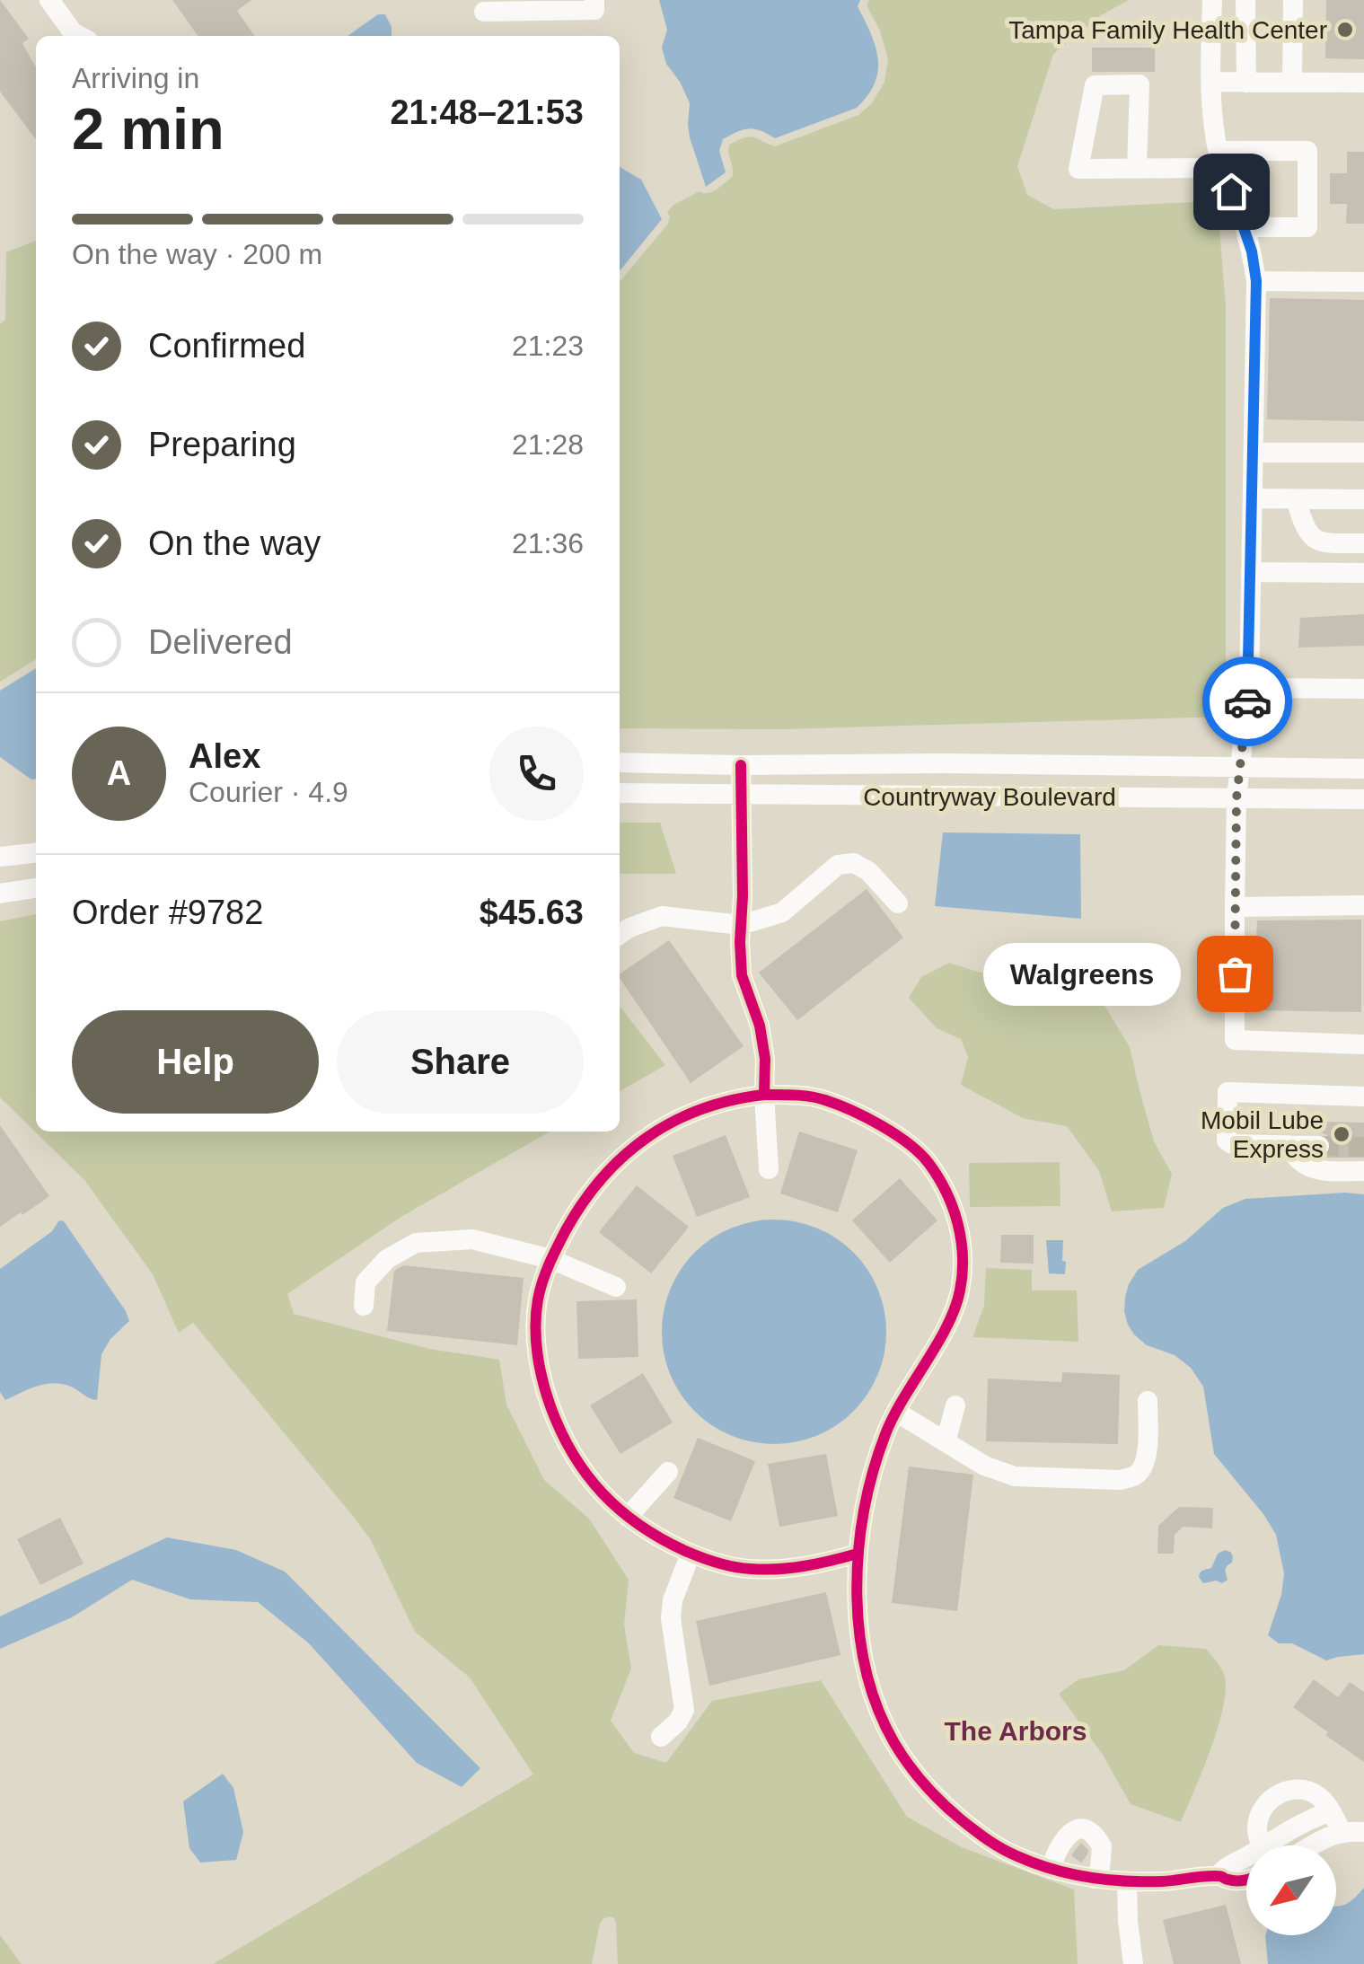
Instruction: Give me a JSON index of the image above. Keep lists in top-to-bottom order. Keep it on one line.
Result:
{"streets":{"street":["Countryway Boulevard"]},"districts":["The Arbors"],"places":["Tampa Family Health Center","Walgreens","Mobil Lube Express"],"north":"bottom left","page":{"heading":["2 min","Arriving in","21:48–21:53"],"panel":["Alex","Courier · 4.9","Order #9782","$45.63"],"bar":"On the way · 200 m","list":[["Confirmed","21:23"],["Preparing","21:28"],["On the way","21:36"],"Delivered"],"round":"A","bubble":"Walgreens","buttons":["Help","Share"]}}
